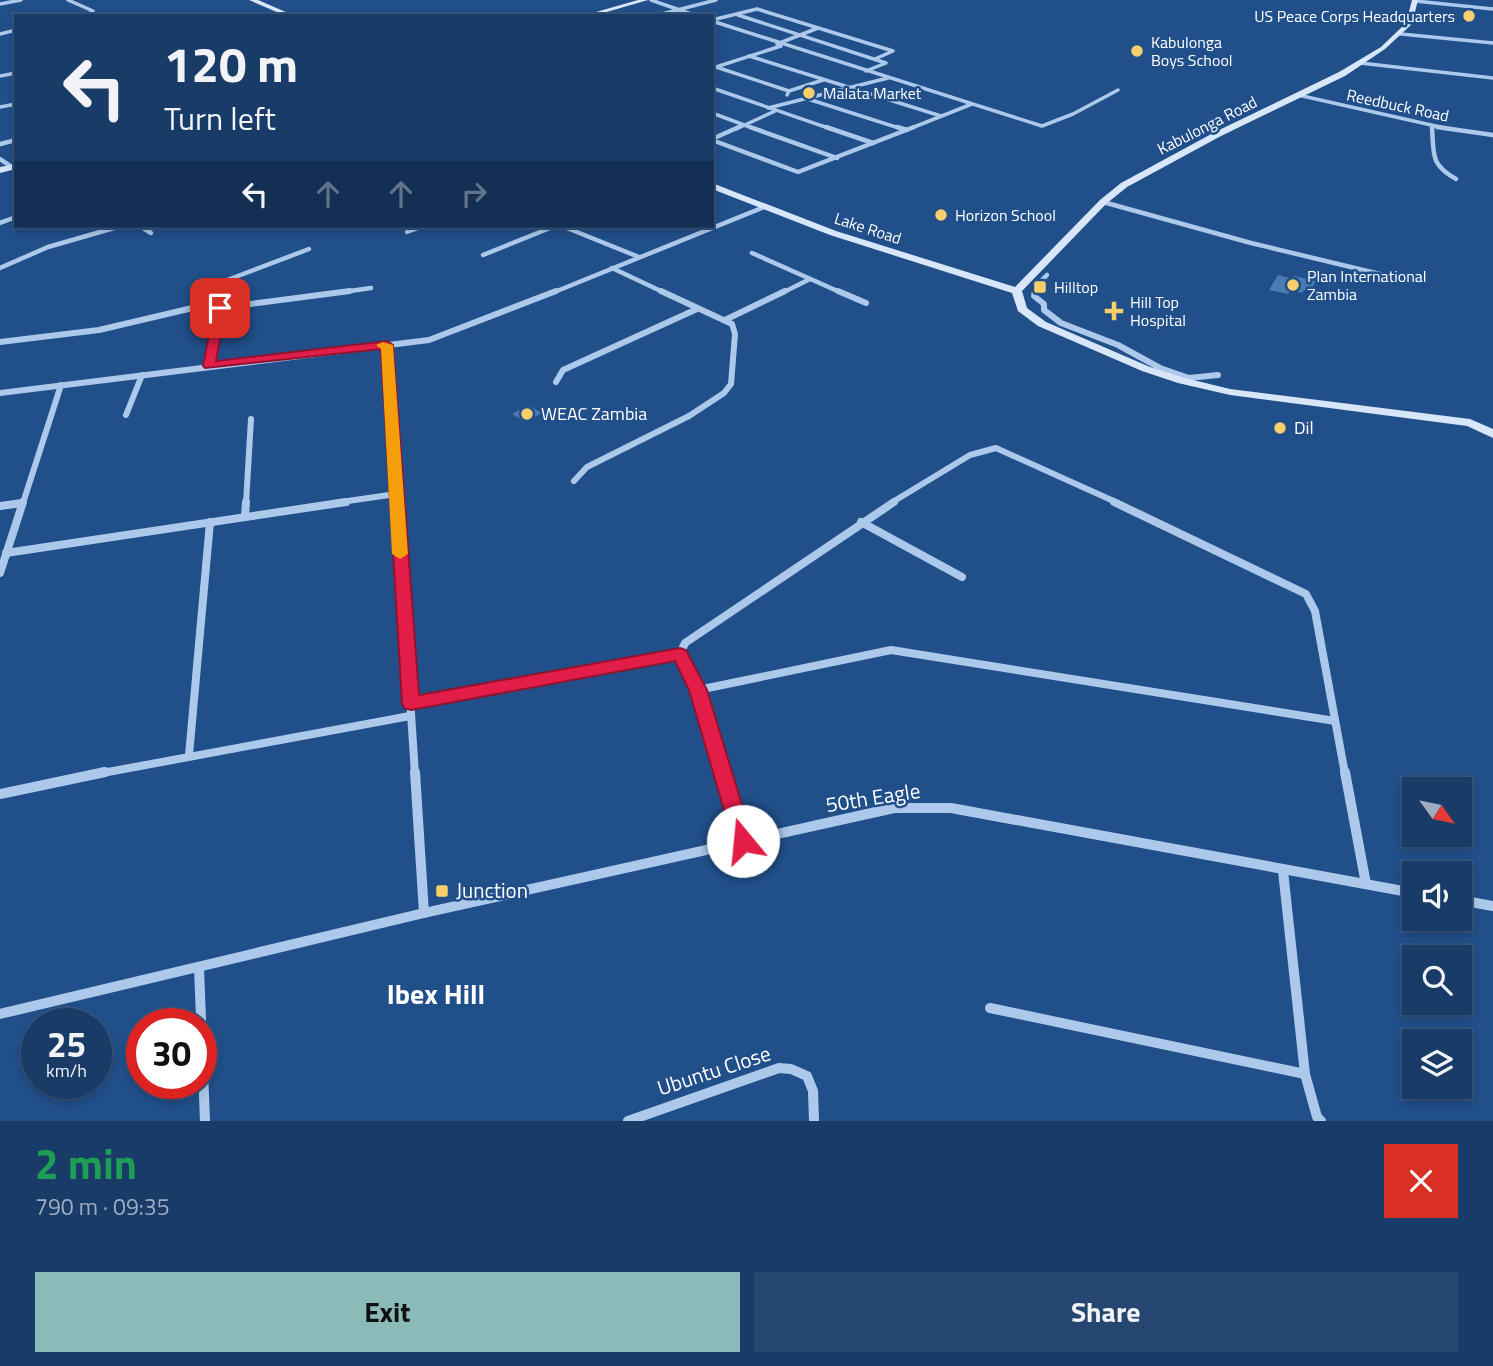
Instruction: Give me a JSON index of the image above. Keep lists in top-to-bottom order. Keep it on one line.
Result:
{"streets":{"main road":["Kabulonga Road","Lake Road"],"street":["Reedbuck Road","50th Eagle","Ubuntu Close"]},"crossings":[["Reedbuck Road","Kabulonga Road"],["Kabulonga Road","Lake Road"]],"districts":["Ibex Hill"],"places":{"other":["US Peace Corps Headquarters","Kabulonga Boys School","Malata Market","Horizon School","Plan International Zambia","WEAC Zambia","Dil"],"transit":["Hilltop","Junction"],"health":["Hill Top Hospital"]},"north":"bottom right","page":{"turn":["120 m","Turn left"],"speed":"25 km/h","limit":"30","heading":["2 min","790 m · 09:35"],"buttons":["Exit","Share"]}}
